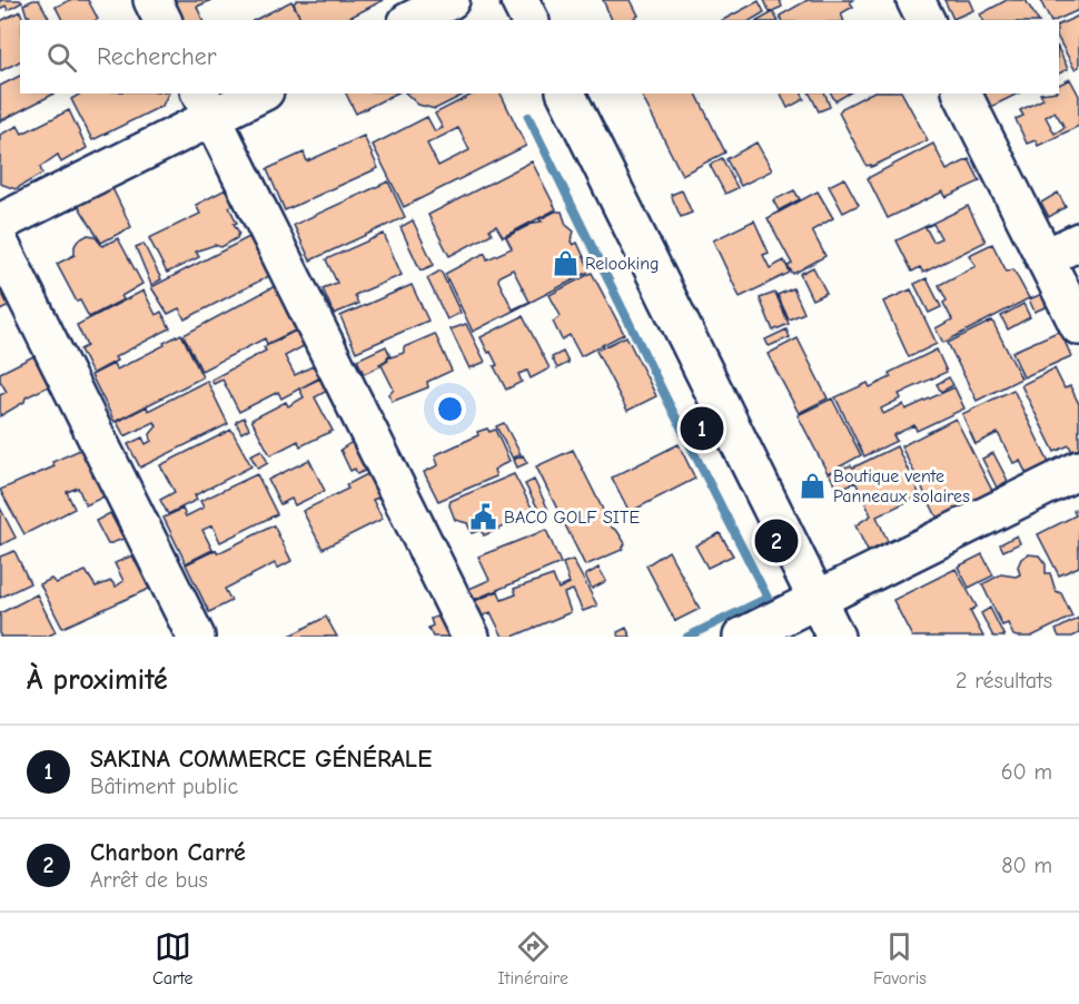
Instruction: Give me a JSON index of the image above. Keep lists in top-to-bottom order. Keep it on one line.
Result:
{"places":{"shop":["Relooking","Boutique vente Panneaux solaires"],"public building":["BACO GOLF SITE"]},"page":{"search":"Rechercher","pins":["1","2"],"heading":["À proximité","2 résultats"],"list":[{"mark":"1","name":"SAKINA COMMERCE GÉNÉRALE","note":"Bâtiment public","value":"60 m"},{"mark":"2","name":"Charbon Carré","note":"Arrêt de bus","value":"80 m"}],"nav":["Carte","Itinéraire","Favoris"]}}
